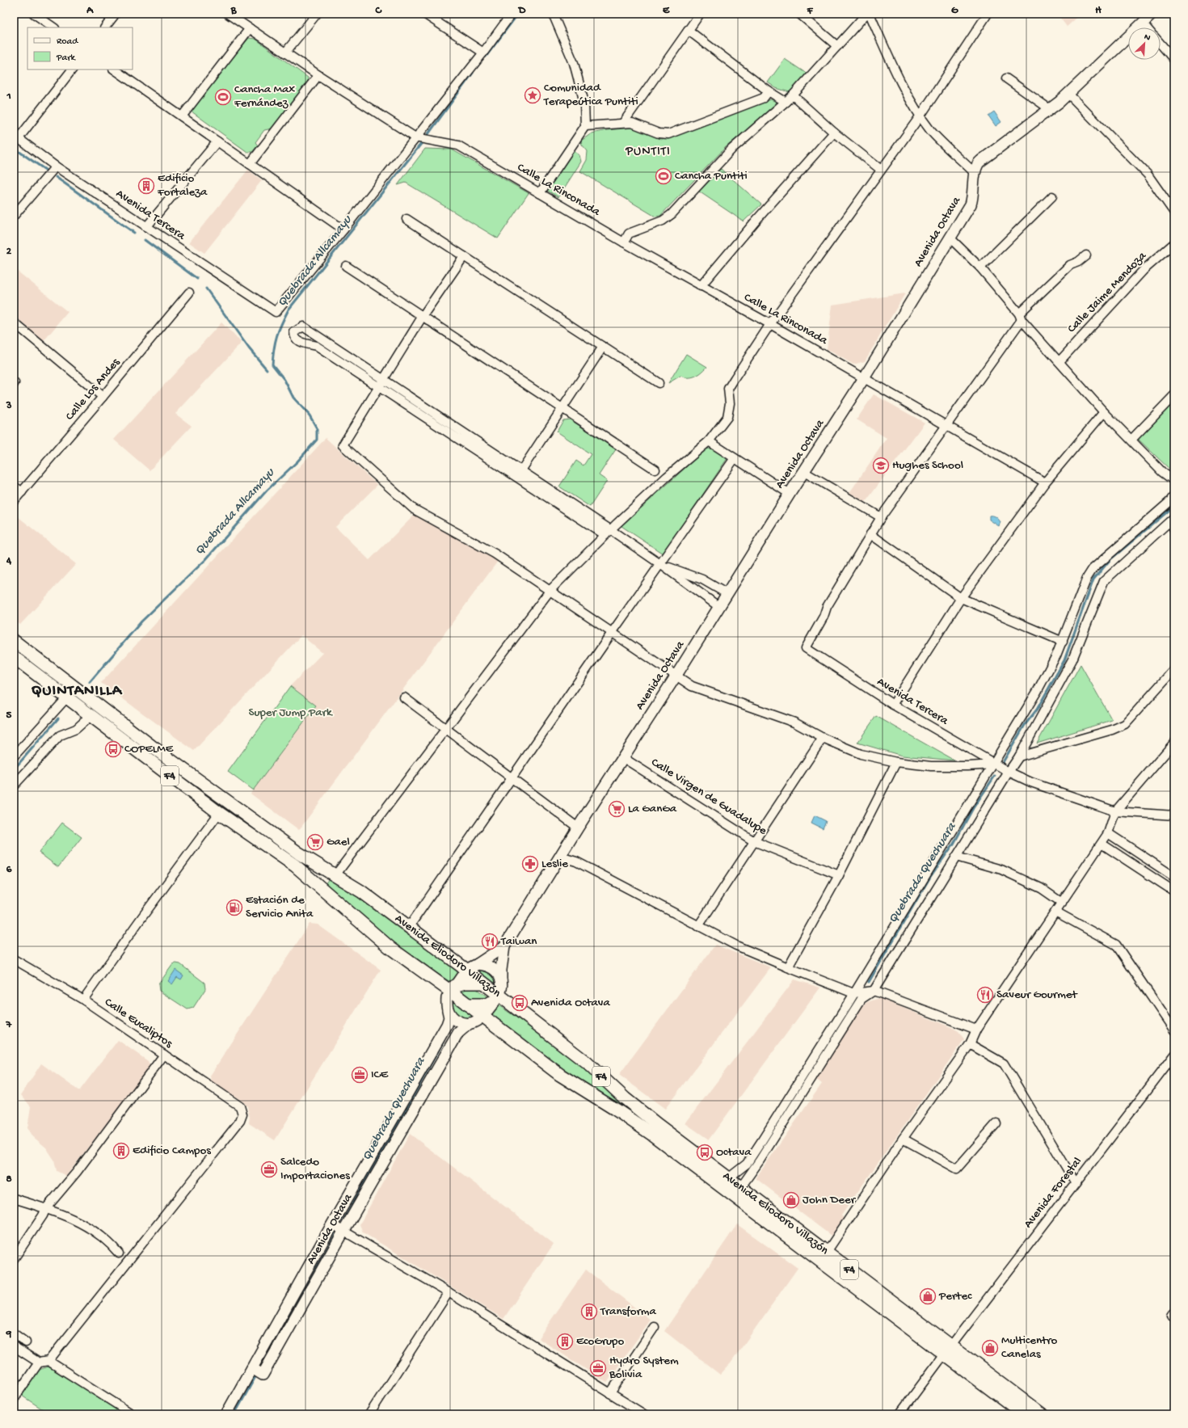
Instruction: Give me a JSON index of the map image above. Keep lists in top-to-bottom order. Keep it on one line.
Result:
{"streets":{"highway":["F4","Avenida Eliodoro Villazón"],"main road":["Avenida Octava"],"street":["Calle La Rinconada","Avenida Tercera","Calle Jaime Mendoza","Calle Los Andes","Calle Virgen de Guadalupe","Calle Eucaliptos","Avenida Forestal"]},"crossings":[["Calle La Rinconada","Avenida Octava"],["Avenida Octava","Calle Virgen de Guadalupe"],["Avenida Octava","Avenida Eliodoro Villazón"],["Avenida Eliodoro Villazón","Avenida Forestal"]],"districts":["PUNTITI","QUINTANILLA"],"water":["Quebrada Allcamayu","Quebrada Quechuara"],"parks":["Super Jump Park"],"places":{"place":["Comunidad Terapeútica Puntiti"],"sports":["Cancha Max Fernández","Cancha Puntiti"],"building":["Edificio Fortaleza","Edificio Campos","Transforma","EcoGrupo"],"school or university":["Hughes School"],"bus stop":["COPELME","Avenida Octava","Octava"],"supermarket":["La GanGa","Gael"],"pharmacy":["Leslie"],"fuel station":["Estación de Servicio Anita"],"restaurant":["Taiwan","Saveur Gourmet"],"office":["ICE","Salcedo Importaciones","Hydro System Bolivia"],"shop":["John Deer","Pertec","Multicentro Canelas"]},"legend":["Road","Park"],"north":"top right","grid":{"columns":["A","B","C","D","E","F","G","H"],"rows":["1","2","3","4","5","6","7","8","9"]}}
